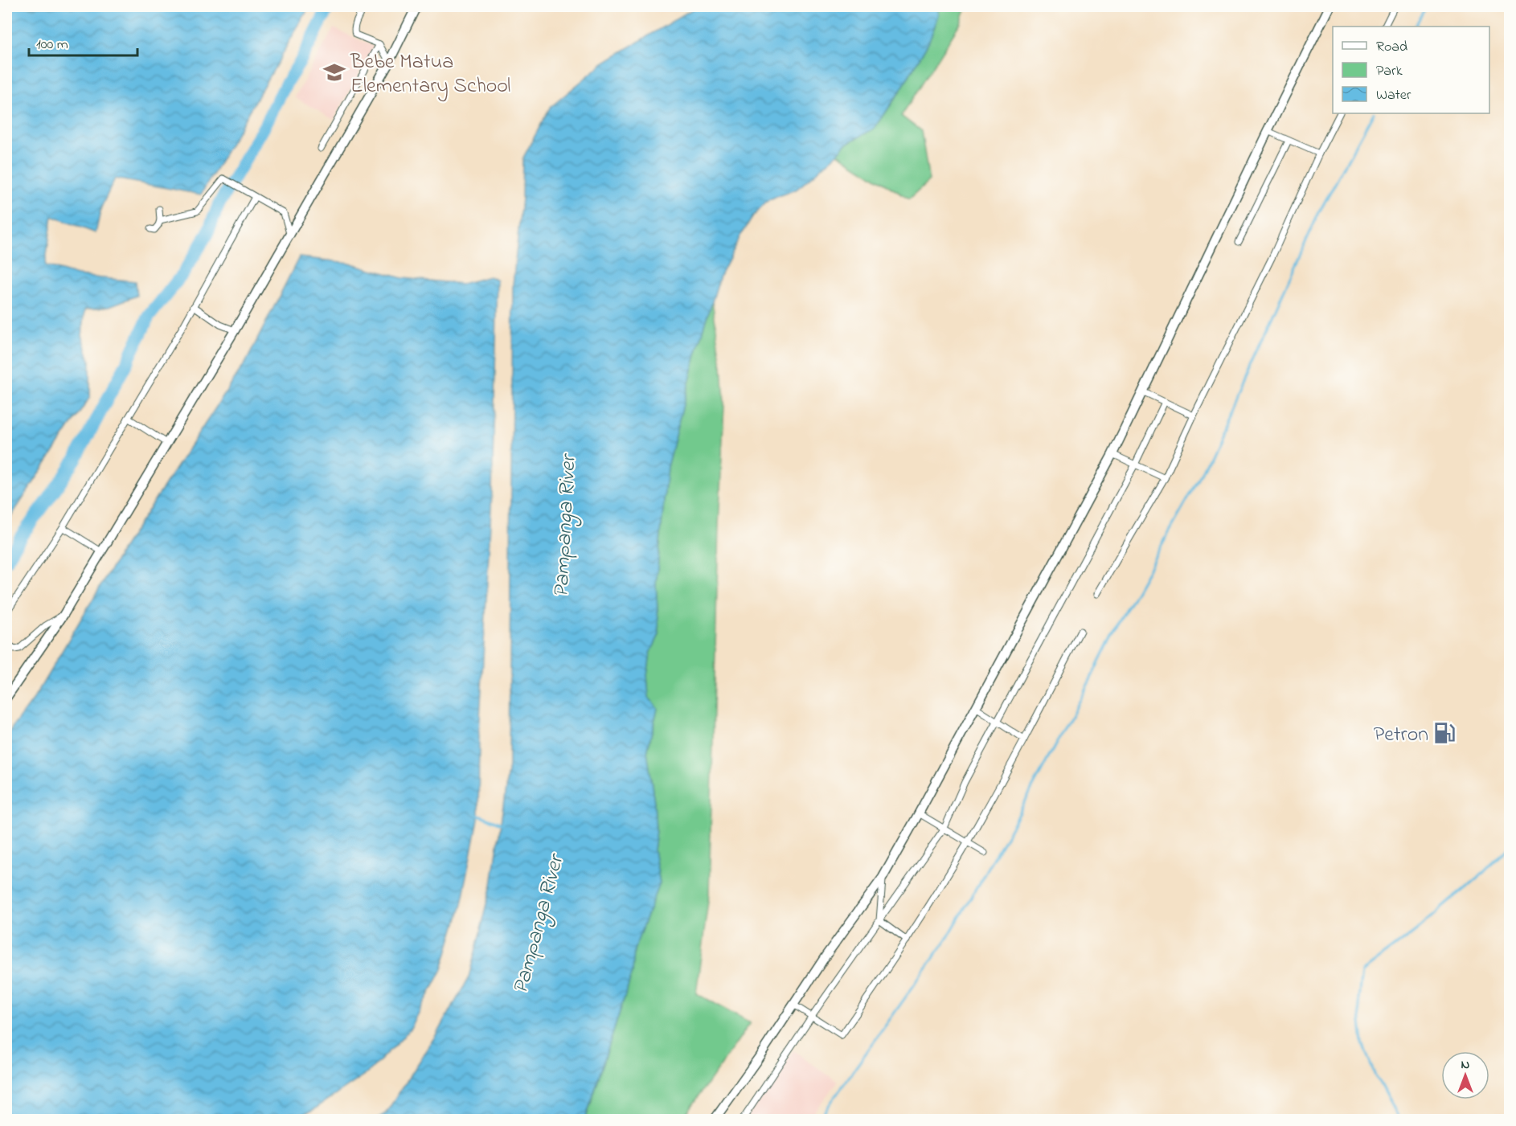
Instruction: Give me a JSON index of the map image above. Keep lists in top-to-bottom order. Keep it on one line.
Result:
{"water":["Pampanga River"],"places":{"school or university":["Bebe Matua Elementary School"],"fuel station":["Petron"]},"legend":["Road","Park","Water"],"scale_bar":"100 m","north":"top"}
